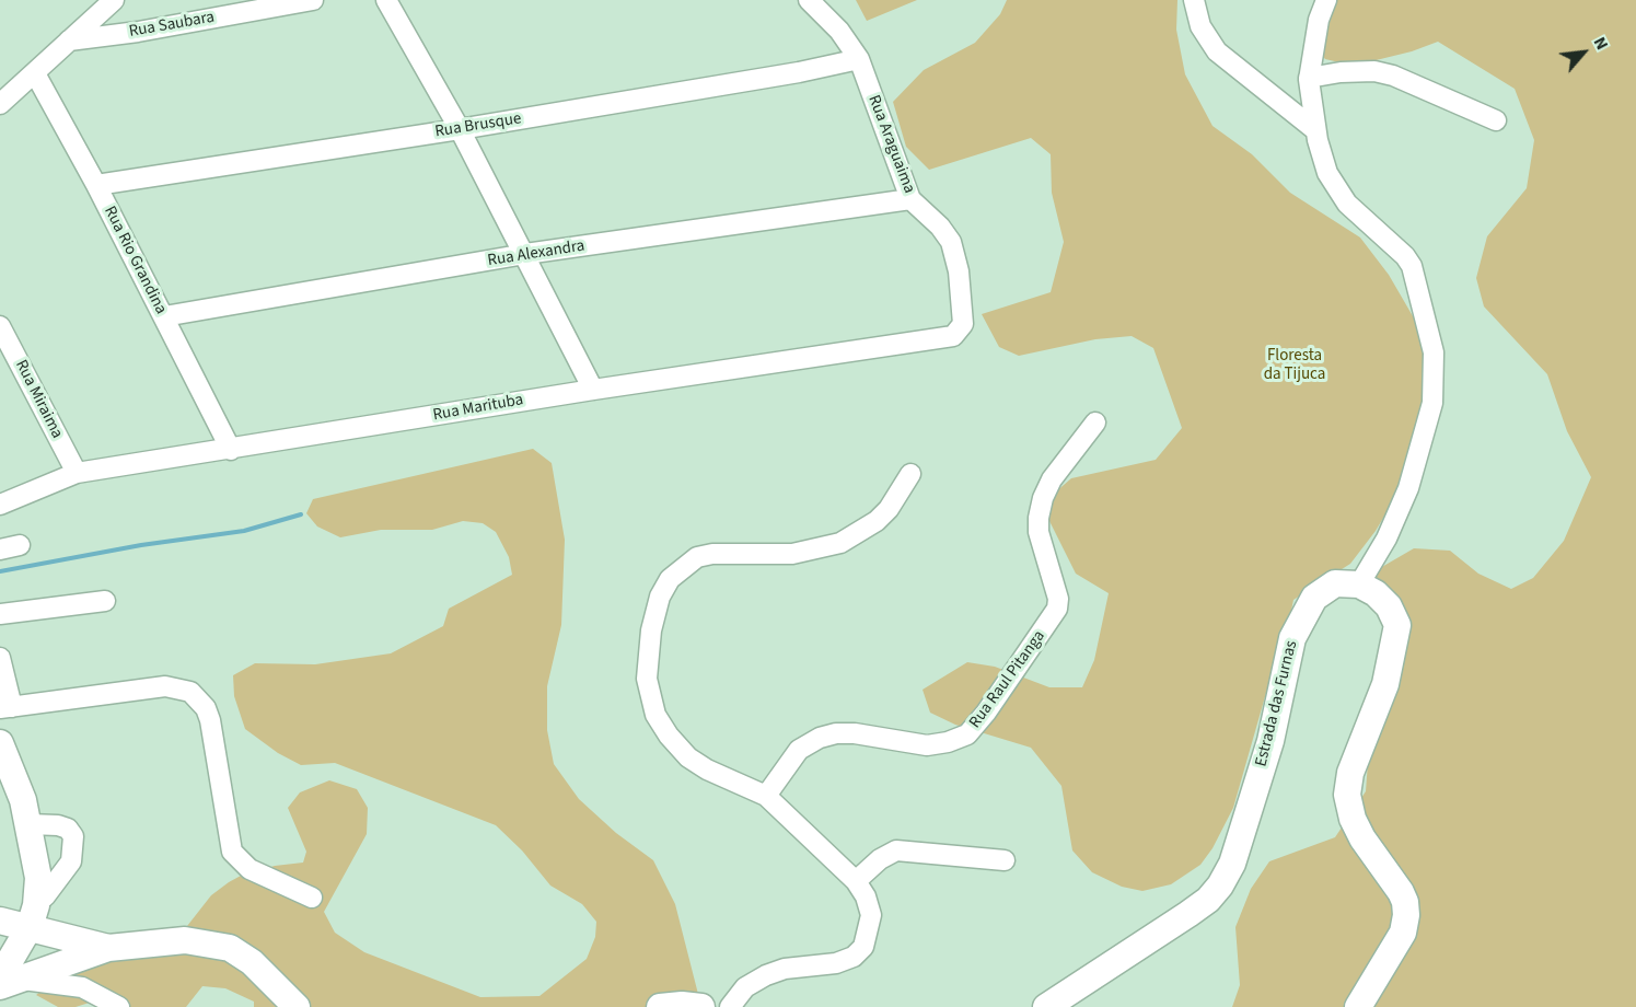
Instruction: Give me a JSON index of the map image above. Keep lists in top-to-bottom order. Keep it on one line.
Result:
{"streets":{"main road":["Estrada das Furnas"],"street":["Rua Saubara","Rua Brusque","Rua Araguaima","Rua Alexandra","Rua Rio Grandina","Rua Miraima","Rua Marituba","Rua Raul Pitanga"]},"crossings":[["Rua Brusque","Rua Araguaima"],["Rua Brusque","Rua Rio Grandina"],["Rua Araguaima","Rua Alexandra"],["Rua Araguaima","Rua Marituba"],["Rua Alexandra","Rua Rio Grandina"],["Rua Rio Grandina","Rua Marituba"],["Rua Miraima","Rua Marituba"]],"parks":["Floresta da Tijuca"],"north":"top right"}
